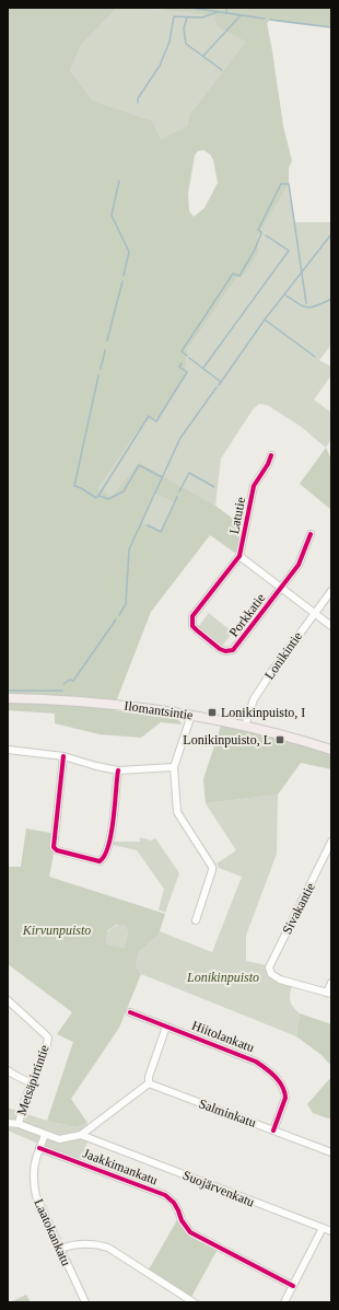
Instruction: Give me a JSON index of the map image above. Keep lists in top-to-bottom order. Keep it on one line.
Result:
{"streets":{"main road":["Ilomantsintie"],"street":["Latutie","Porkkatie","Lonikintie","Sivakantie","Hiitolankatu","Metsäpirtintie","Salminkatu","Jaakkimankatu","Suojärvenkatu","Laatokankatu"]},"crossings":[["Latutie","Porkkatie"],["Porkkatie","Lonikintie"],["Lonikintie","Ilomantsintie"],["Hiitolankatu","Salminkatu"],["Jaakkimankatu","Laatokankatu"]],"parks":["Kirvunpuisto","Lonikinpuisto"],"places":{"transit":["Lonikinpuisto, I","Lonikinpuisto, L"]}}
